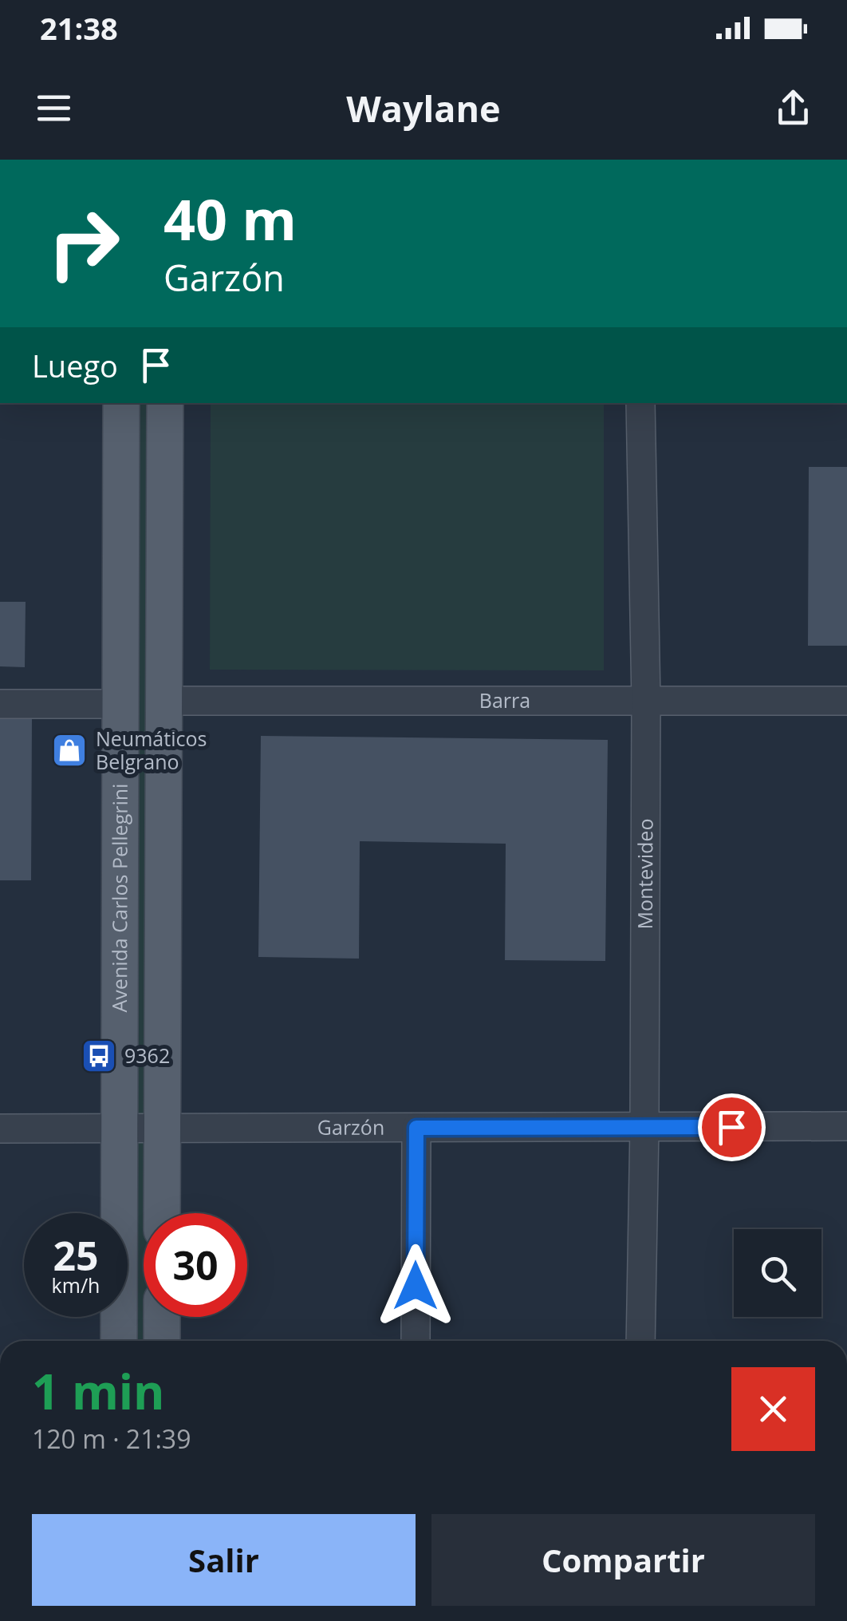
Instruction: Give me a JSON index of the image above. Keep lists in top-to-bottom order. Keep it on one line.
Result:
{"streets":{"main road":["Avenida Carlos Pellegrini"],"street":["Barra","Montevideo","Garzón"]},"crossings":[["Barra","Montevideo"],["Montevideo","Garzón"],["Avenida Carlos Pellegrini","Garzón"]],"places":{"shop":["Neumáticos Belgrano"],"bus stop":["9362"]},"page":{"status":"21:38","header":"Waylane","turn":["40 m","Garzón"],"then":"Luego","speed":"25 km/h","limit":"30","heading":["1 min","120 m · 21:39"],"buttons":["Salir","Compartir"]}}
